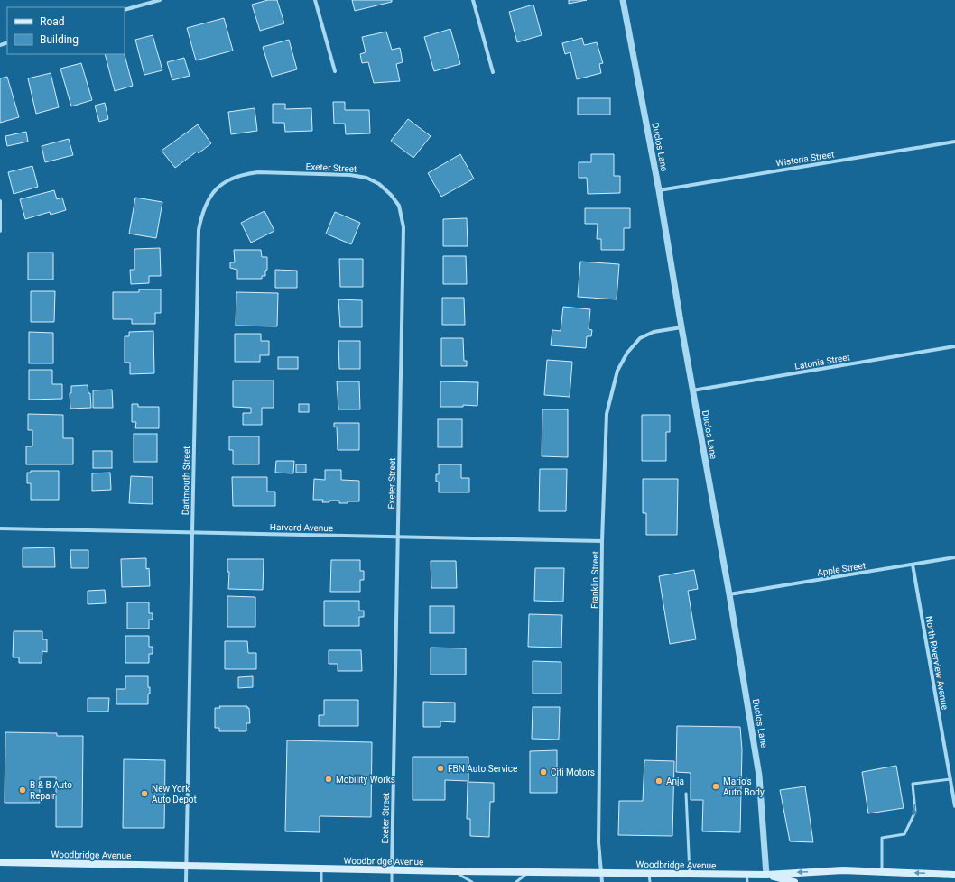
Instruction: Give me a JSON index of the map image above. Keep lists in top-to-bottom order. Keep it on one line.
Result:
{"streets":{"main road":["Woodbridge Avenue"],"street":["Duclos Lane","Wisteria Street","Exeter Street","Latonia Street","Dartmouth Street","Harvard Avenue","Apple Street","Franklin Street","North Riverview Avenue"]},"crossings":[["Duclos Lane","Wisteria Street"],["Duclos Lane","Latonia Street"],["Duclos Lane","Apple Street"],["Duclos Lane","Franklin Street"],["Duclos Lane","Woodbridge Avenue"],["Exeter Street","Dartmouth Street"],["Exeter Street","Harvard Avenue"],["Exeter Street","Woodbridge Avenue"],["Dartmouth Street","Harvard Avenue"],["Dartmouth Street","Woodbridge Avenue"],["Harvard Avenue","Franklin Street"],["Apple Street","North Riverview Avenue"],["Franklin Street","Woodbridge Avenue"]],"places":["FBN Auto Service","Citi Motors","Mobility Works","Anja","Mario's Auto Body","B & B Auto Repair","New York Auto Depot"],"legend":["Road","Building"]}
